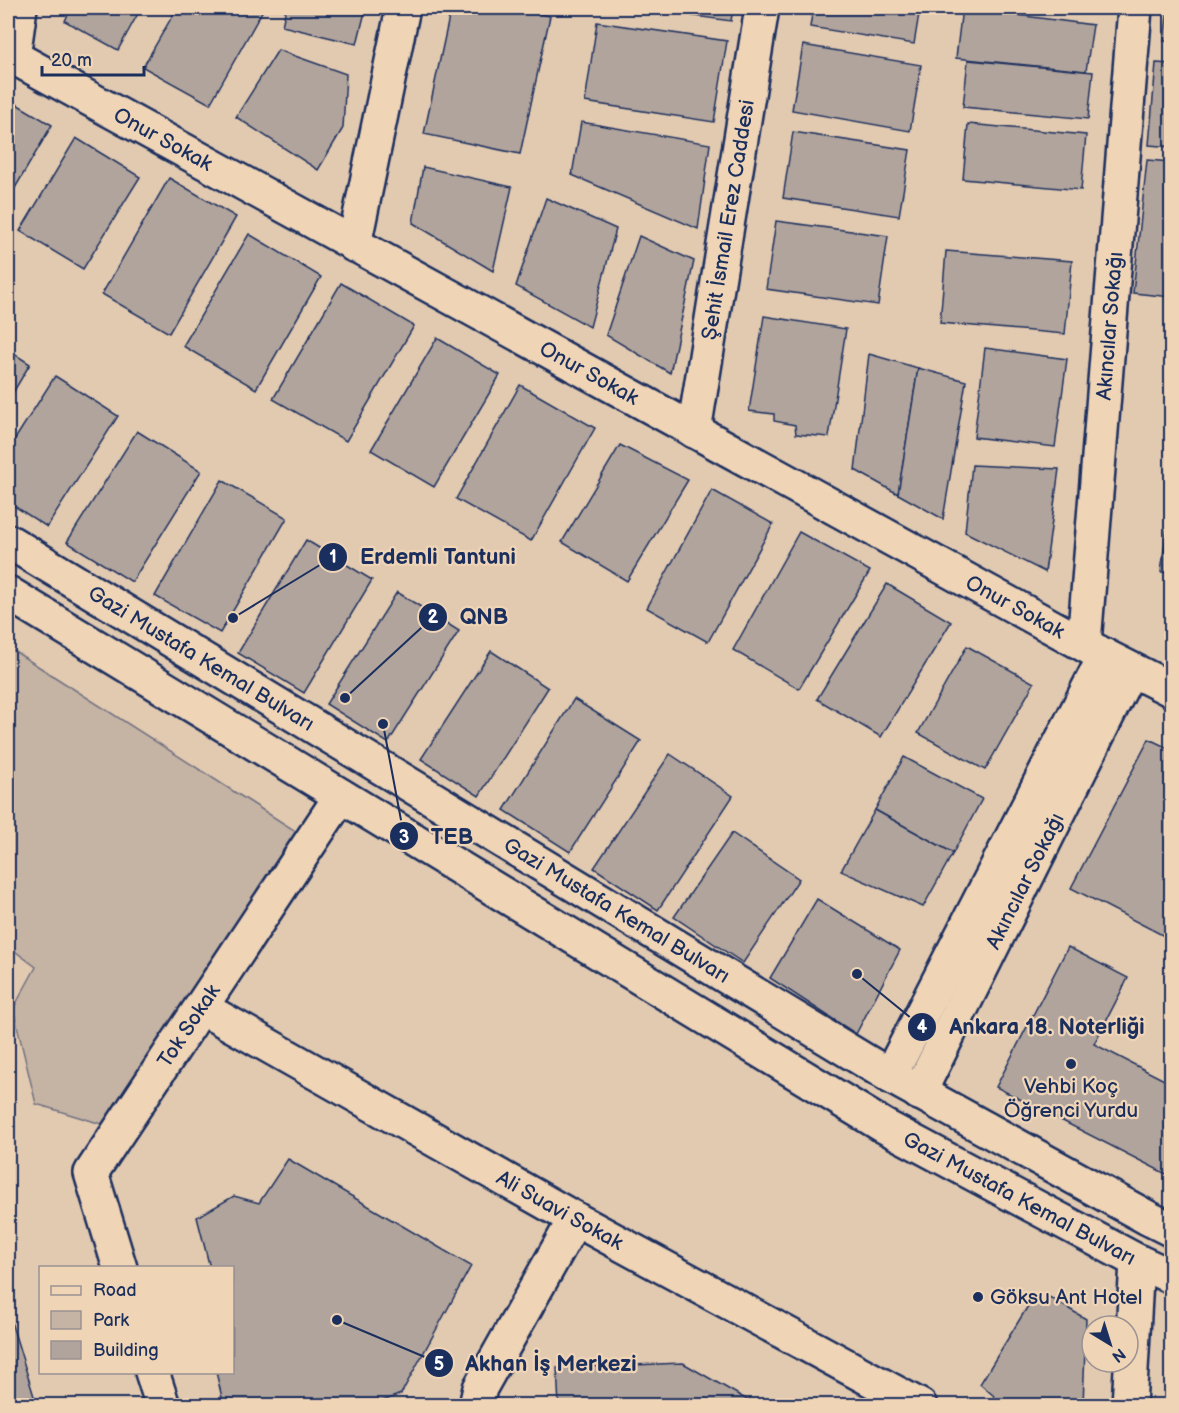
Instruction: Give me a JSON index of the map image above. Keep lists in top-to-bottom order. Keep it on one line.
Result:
{"streets":{"street":["Onur Sokak","Şehit İsmail Erez Caddesi","Akıncılar Sokağı","Gazi Mustafa Kemal Bulvarı","Tok Sokak","Ali Suavi Sokak"]},"crossings":[["Onur Sokak","Şehit İsmail Erez Caddesi"],["Onur Sokak","Akıncılar Sokağı"],["Akıncılar Sokağı","Gazi Mustafa Kemal Bulvarı"],["Gazi Mustafa Kemal Bulvarı","Tok Sokak"],["Tok Sokak","Ali Suavi Sokak"]],"places":["Erdemli Tantuni","QNB","TEB","Ankara 18. Noterliği","Vehbi Koç Öğrenci Yurdu","Göksu Ant Hotel","Akhan İş Merkezi"],"legend":["Road","Park","Building"],"scale_bar":"20 m","north":"bottom right"}
